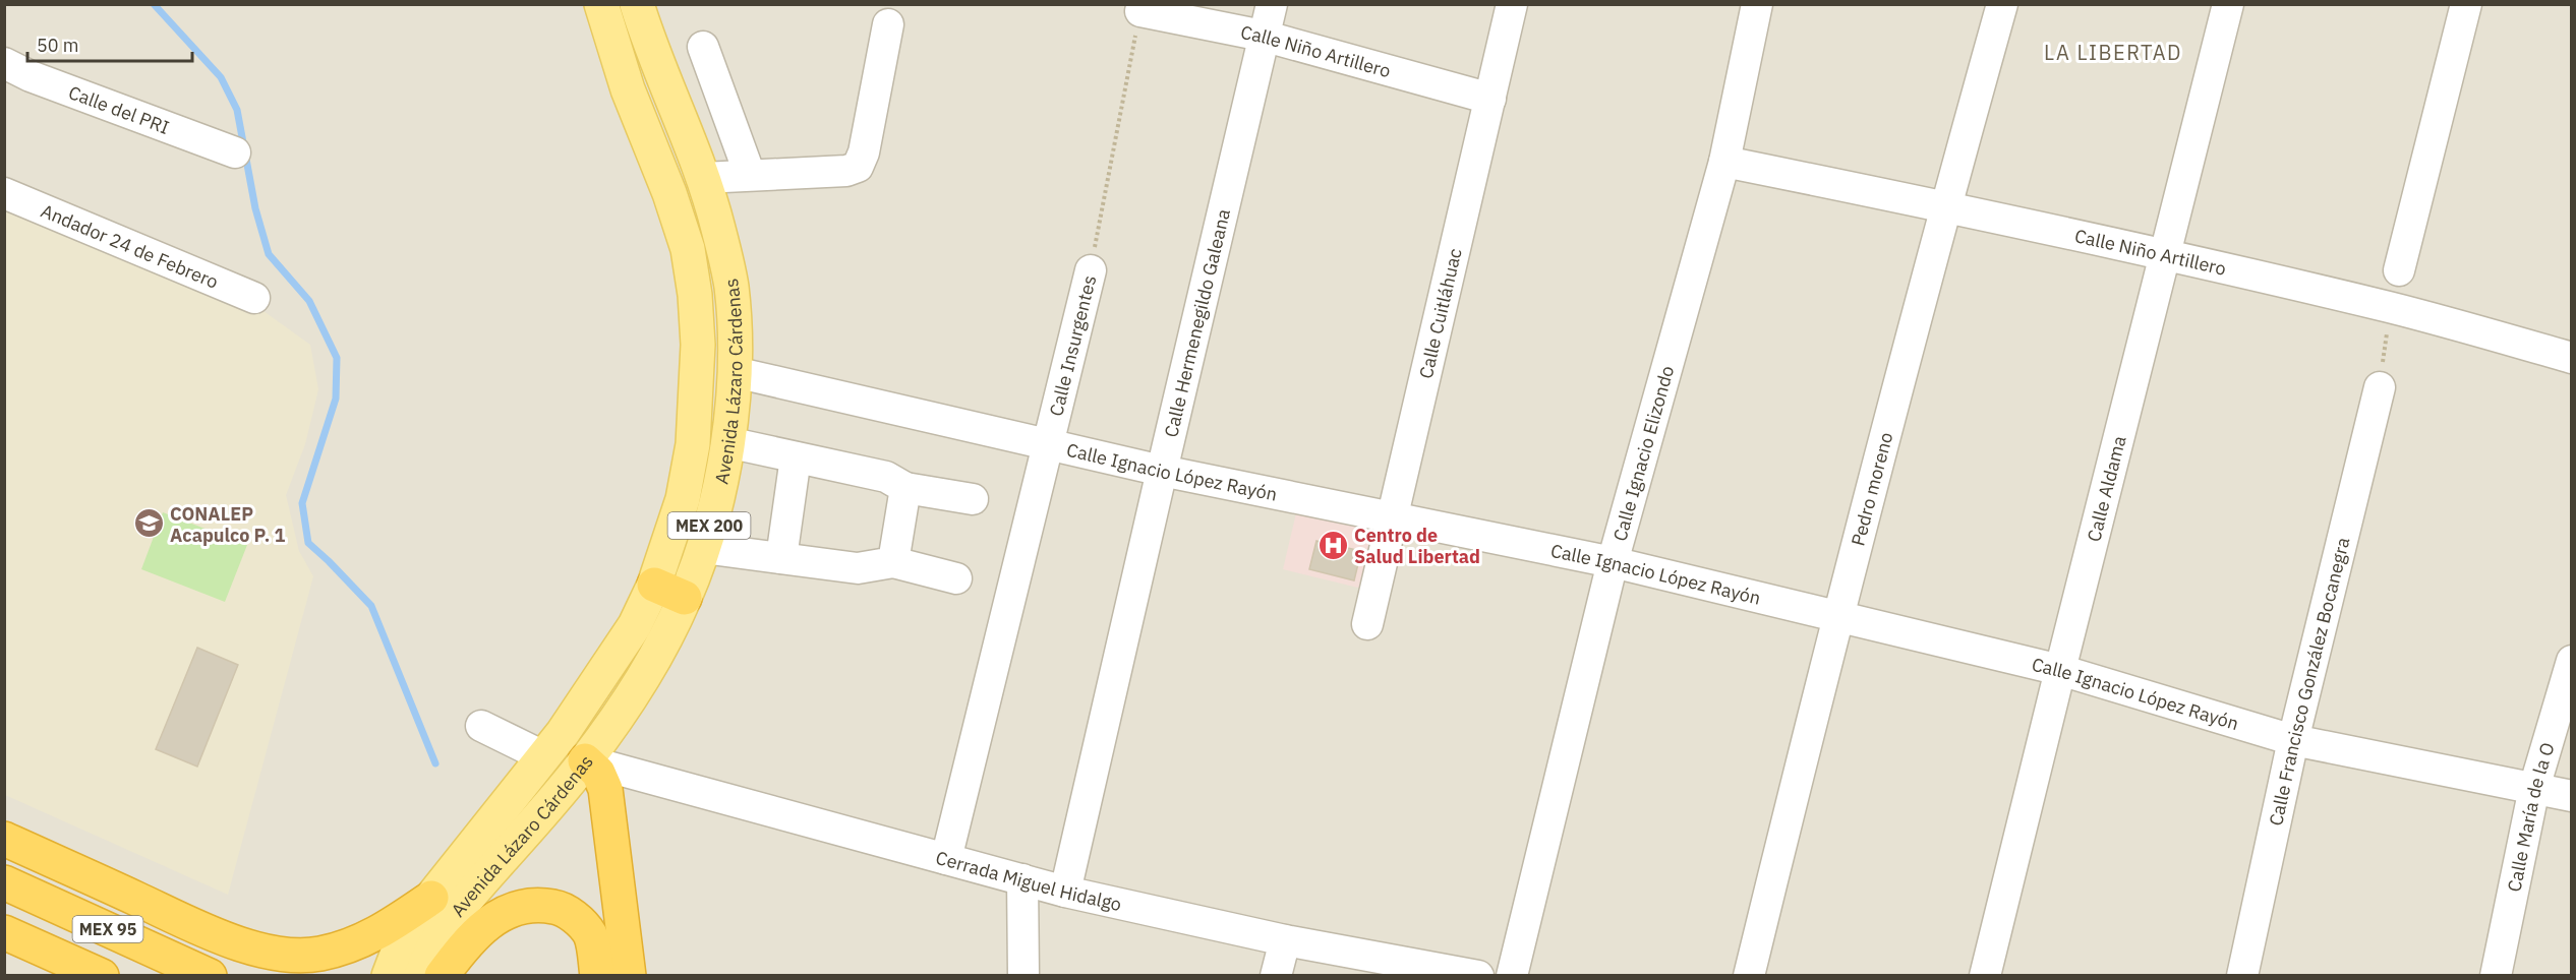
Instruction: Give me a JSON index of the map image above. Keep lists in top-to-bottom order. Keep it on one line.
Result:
{"streets":{"highway":["MEX 95"],"main road":["Avenida Lázaro Cárdenas","MEX 200"],"street":["Calle Niño Artillero","Calle del PRI","Andador 24 de Febrero","Calle Cuitláhuac","Calle Hermenegildo Galeana","Calle Insurgentes","Calle Ignacio Elizondo","Calle Ignacio López Rayón","Pedro moreno","Calle Aldama","Calle Francisco González Bocanegra","Calle María de la O","Cerrada Miguel Hidalgo"]},"crossings":[["Calle Niño Artillero","Calle Cuitláhuac"],["Calle Niño Artillero","Calle Hermenegildo Galeana"],["Calle Niño Artillero","Calle Insurgentes"],["Calle Niño Artillero","Calle Ignacio Elizondo"],["Calle Niño Artillero","Pedro moreno"],["Calle Niño Artillero","Calle Aldama"],["Calle Cuitláhuac","Calle Ignacio López Rayón"],["Calle Hermenegildo Galeana","Calle Ignacio López Rayón"],["Calle Hermenegildo Galeana","Cerrada Miguel Hidalgo"],["Calle Insurgentes","Calle Ignacio López Rayón"],["Calle Insurgentes","Cerrada Miguel Hidalgo"],["Avenida Lázaro Cárdenas","Calle Ignacio López Rayón"],["Avenida Lázaro Cárdenas","Cerrada Miguel Hidalgo"],["Calle Ignacio Elizondo","Calle Ignacio López Rayón"],["Calle Ignacio López Rayón","Pedro moreno"],["Calle Ignacio López Rayón","Calle Aldama"],["Calle Ignacio López Rayón","Calle Francisco González Bocanegra"],["Calle Ignacio López Rayón","Calle María de la O"]],"districts":["LA LIBERTAD"],"places":{"school or university":["CONALEP Acapulco P. 1"],"hospital":["Centro de Salud Libertad"]},"scale_bar":"50 m"}
